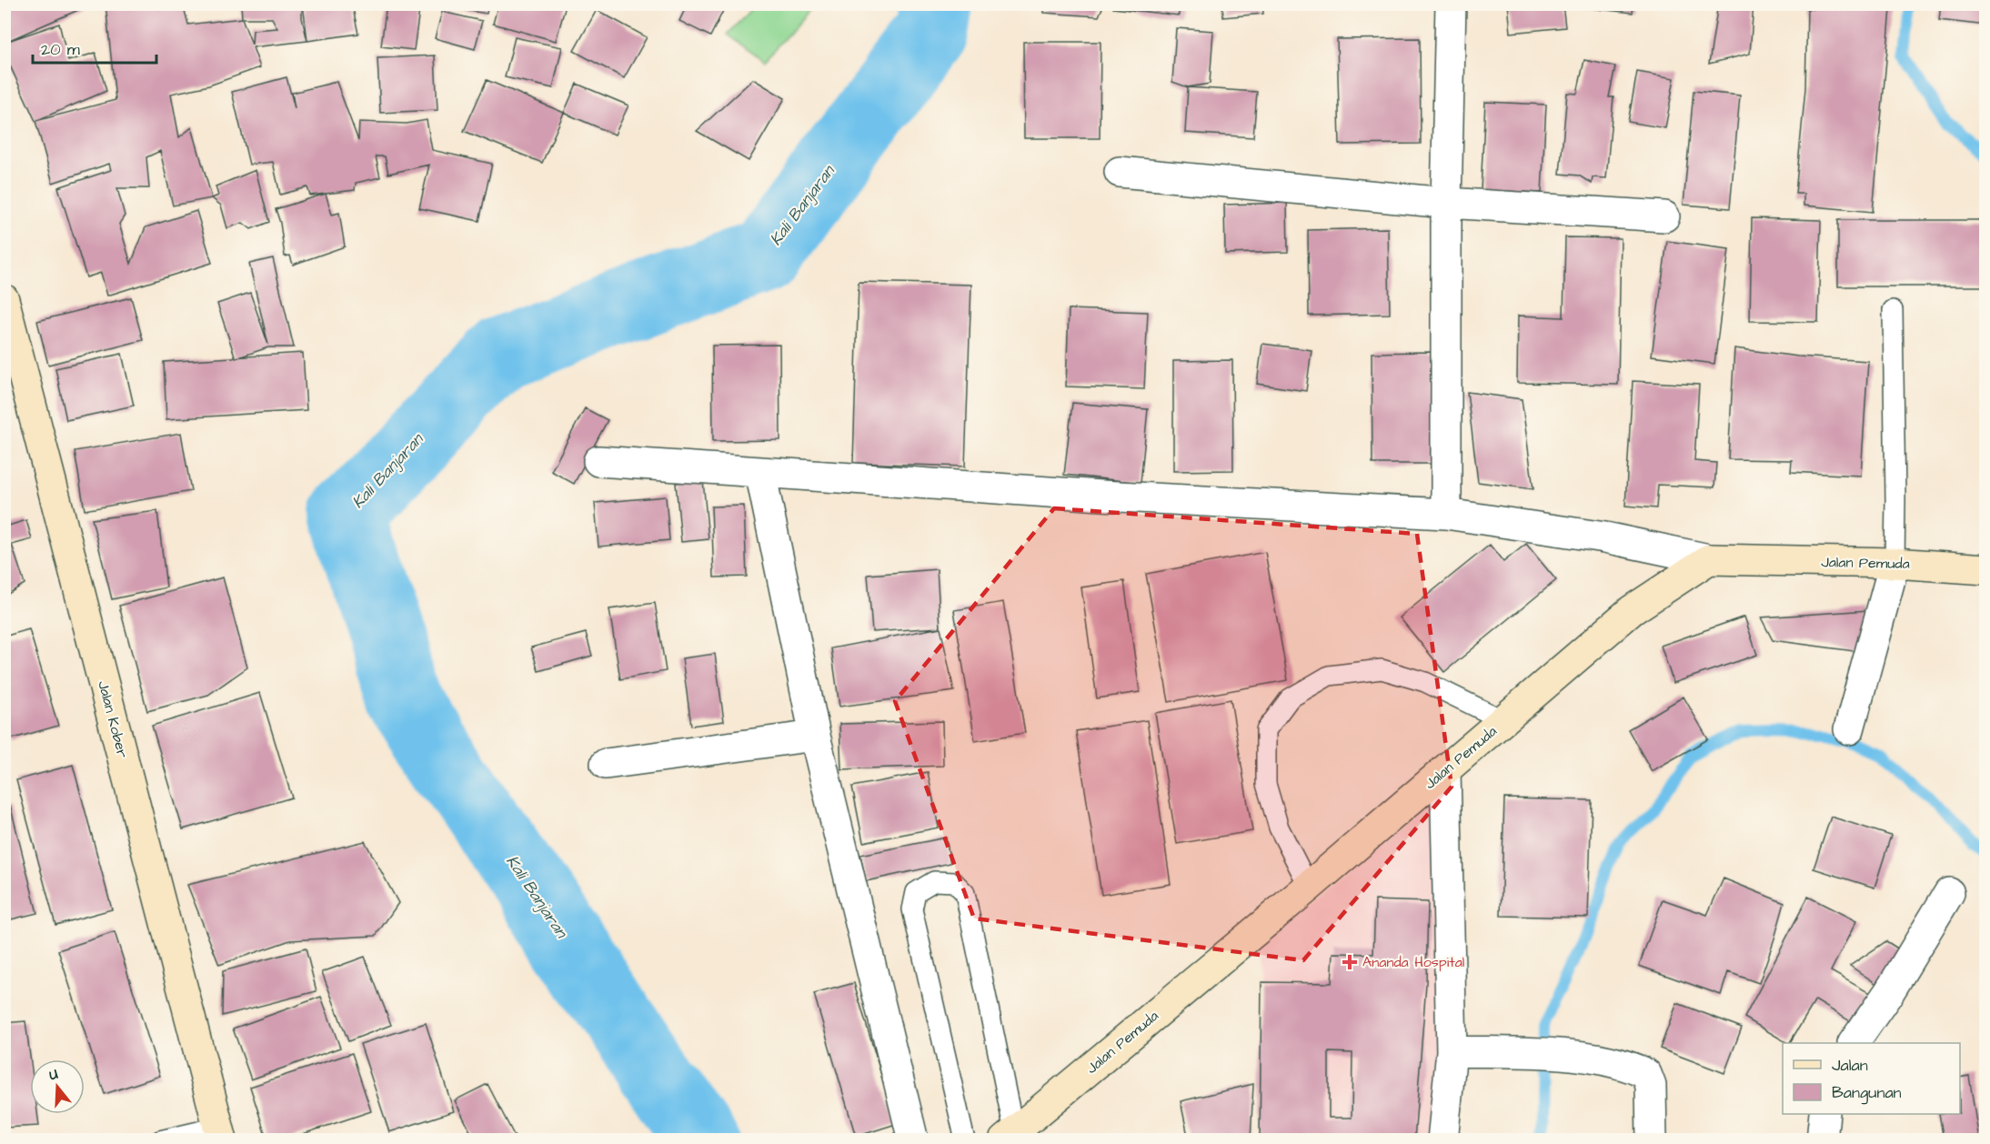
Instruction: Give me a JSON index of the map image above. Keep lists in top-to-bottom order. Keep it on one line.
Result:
{"streets":{"main road":["Jalan Pemuda","Jalan Kober"]},"water":["Kali Banjaran"],"places":{"health":["Ananda Hospital"]},"legend":["Jalan","Bangunan"],"scale_bar":"20 m","north":"top"}
